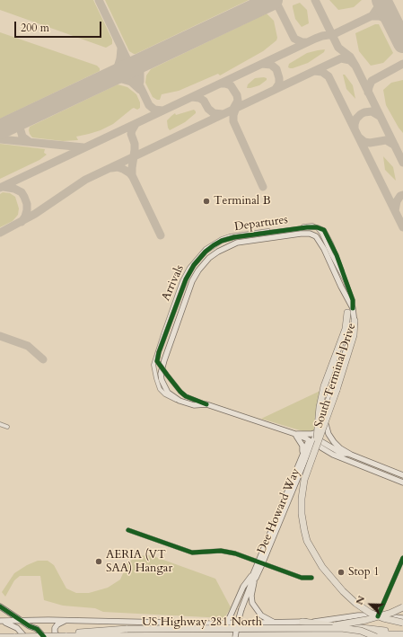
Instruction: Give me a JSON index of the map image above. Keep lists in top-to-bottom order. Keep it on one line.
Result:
{"streets":{"main road":["South Terminal Drive","Dee Howard Way","US Highway 281 North"],"street":["Departures","Arrivals"]},"crossings":[["Departures","Arrivals"],["South Terminal Drive","Dee Howard Way"]],"places":["Terminal B","AERIA (VT SAA) Hangar","Stop 1"],"scale_bar":"200 m","north":"top left"}
